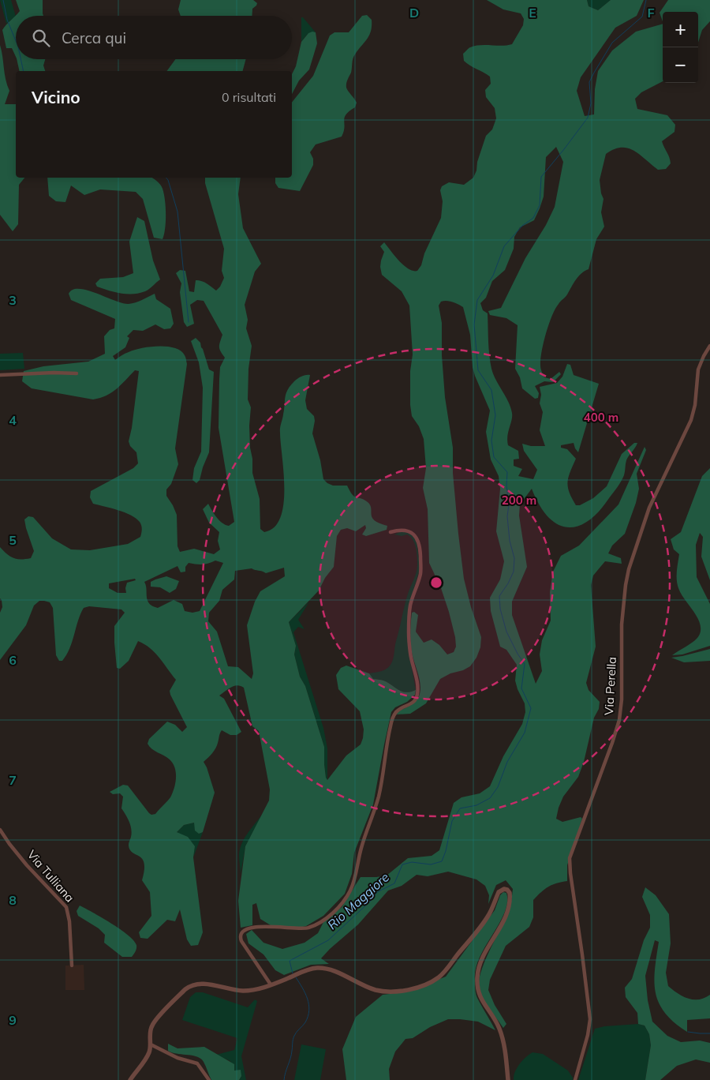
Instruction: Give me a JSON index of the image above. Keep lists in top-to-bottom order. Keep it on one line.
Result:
{"streets":{"street":["Via Perella","Via Tulliana"]},"water":["Rio Maggiore"],"page":{"map_buttons":["+","−"],"search":"Cerca qui","heading":["Vicino","0 risultati"]},"grid":{"columns":["D","E","F"],"rows":["3","4","5","6","7","8","9"]},"rings":["400 m","200 m"]}
